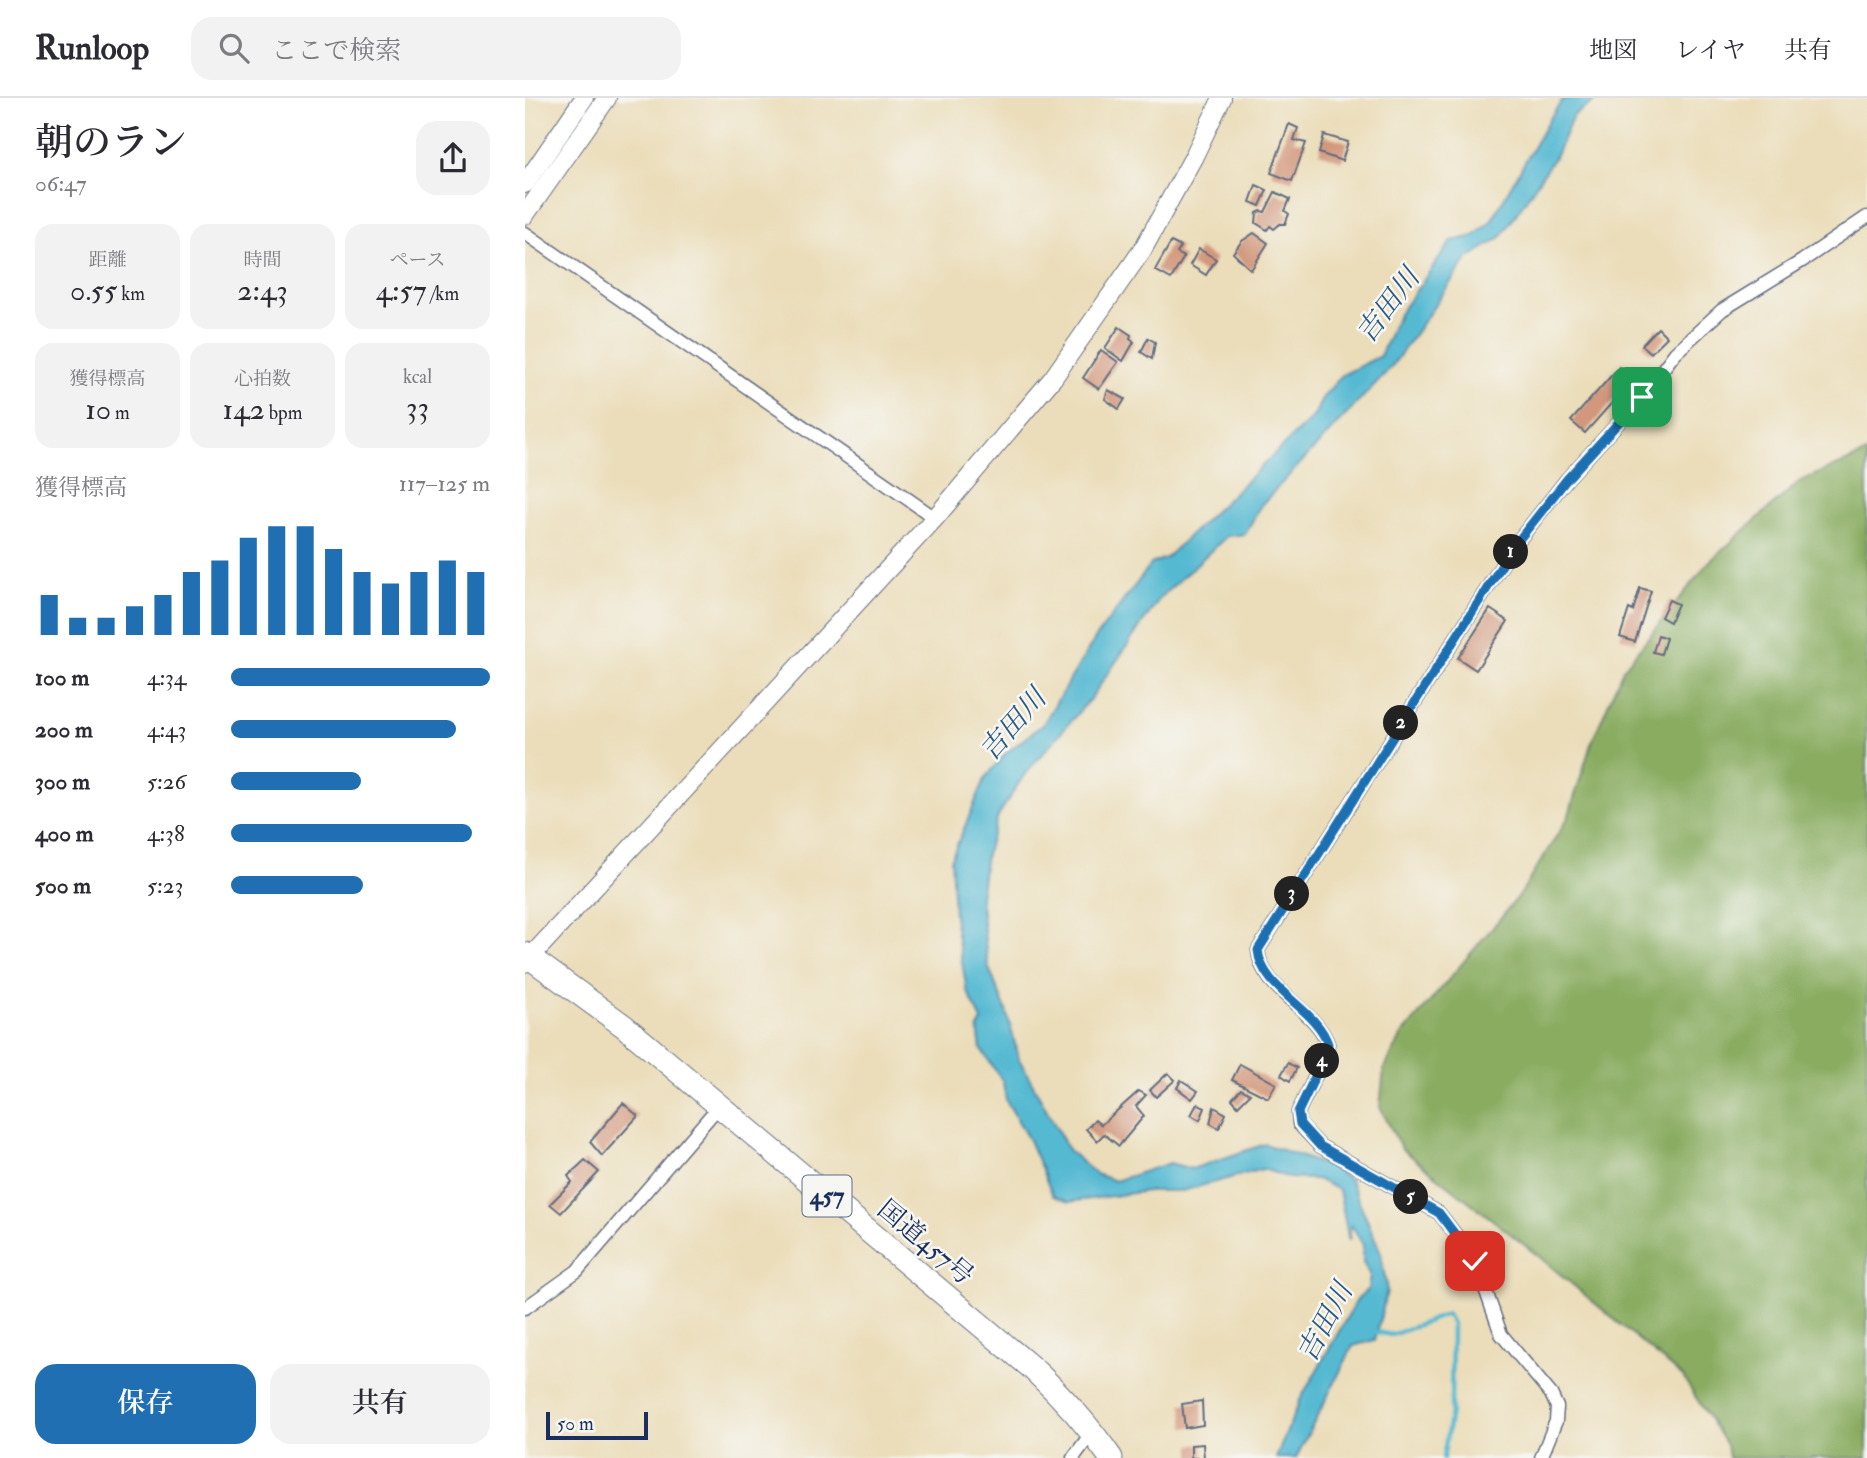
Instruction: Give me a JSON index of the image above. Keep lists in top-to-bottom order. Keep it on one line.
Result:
{"streets":{"highway":["457","国道457号"]},"water":["吉田川"],"scale_bar":"50 m","page":{"header":"Runloop","search":"ここで検索","nav":["地図","レイヤ","共有"],"heading":["朝のラン","06:47"],"stats":[["距離","0.55 km"],["時間","2:43"],["ペース","4:57 /km"],["獲得標高","10 m"],["心拍数","142 bpm"],["kcal","33"]],"chart":["獲得標高","117–125 m"],"pins":["1","2","3","4","5"],"list":[{"name":"100 m","note":"4:34"},{"name":"200 m","note":"4:43"},{"name":"300 m","note":"5:26"},{"name":"400 m","note":"4:38"},{"name":"500 m","note":"5:23"}],"buttons":["保存","共有"],"scale":"50 m"}}
